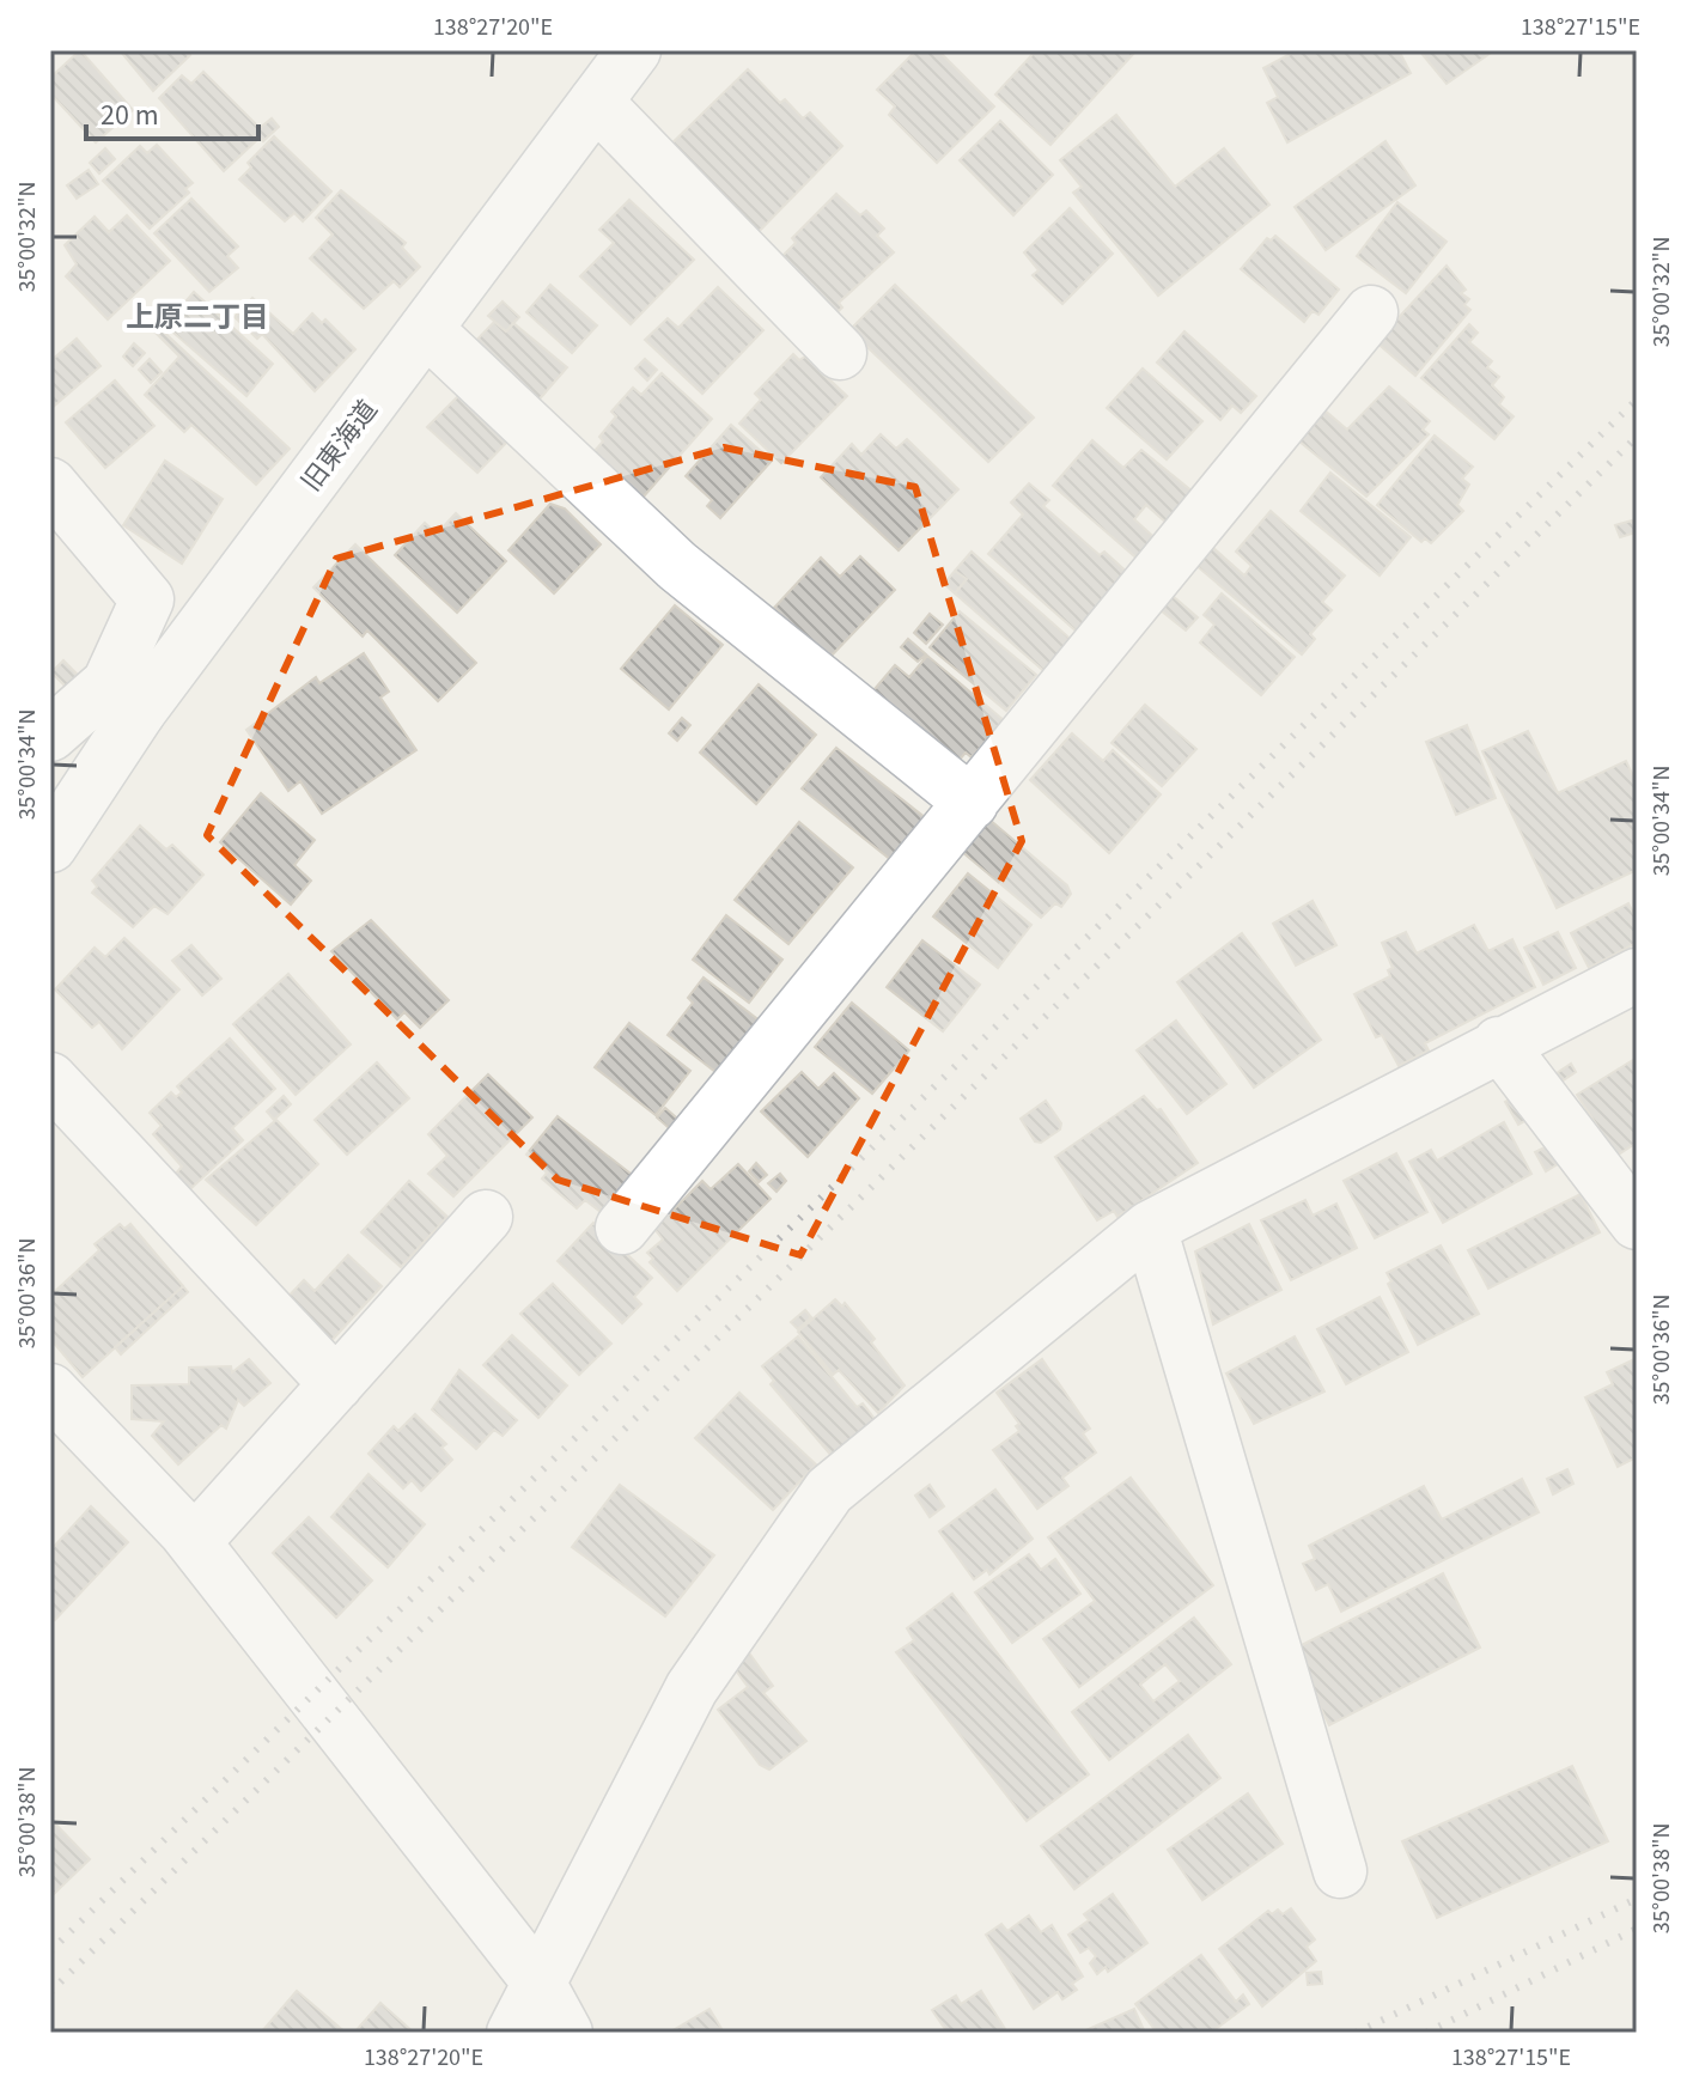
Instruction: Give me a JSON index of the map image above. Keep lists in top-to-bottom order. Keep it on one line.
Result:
{"streets":{"street":["旧東海道"]},"districts":["上原二丁目"],"scale_bar":"20 m","coordinates":["138°27'20\"E","138°27'15\"E","35°00'32\"N","35°00'34\"N","35°00'36\"N","35°00'38\"N"]}
